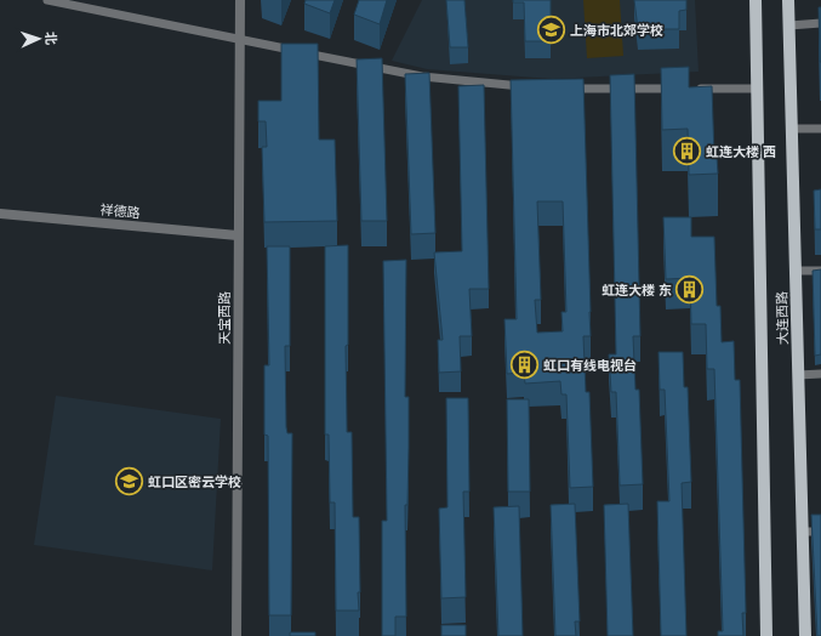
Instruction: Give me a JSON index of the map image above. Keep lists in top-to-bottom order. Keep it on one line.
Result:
{"streets":{"main road":["大连西路"],"street":["祥德路","天宝西路"]},"crossings":[["祥德路","天宝西路"]],"places":{"school or university":["上海市北郊学校","虹口区密云学校"],"building":["虹连大楼 西","虹连大楼 东","虹口有线电视台"]},"north":"right"}
